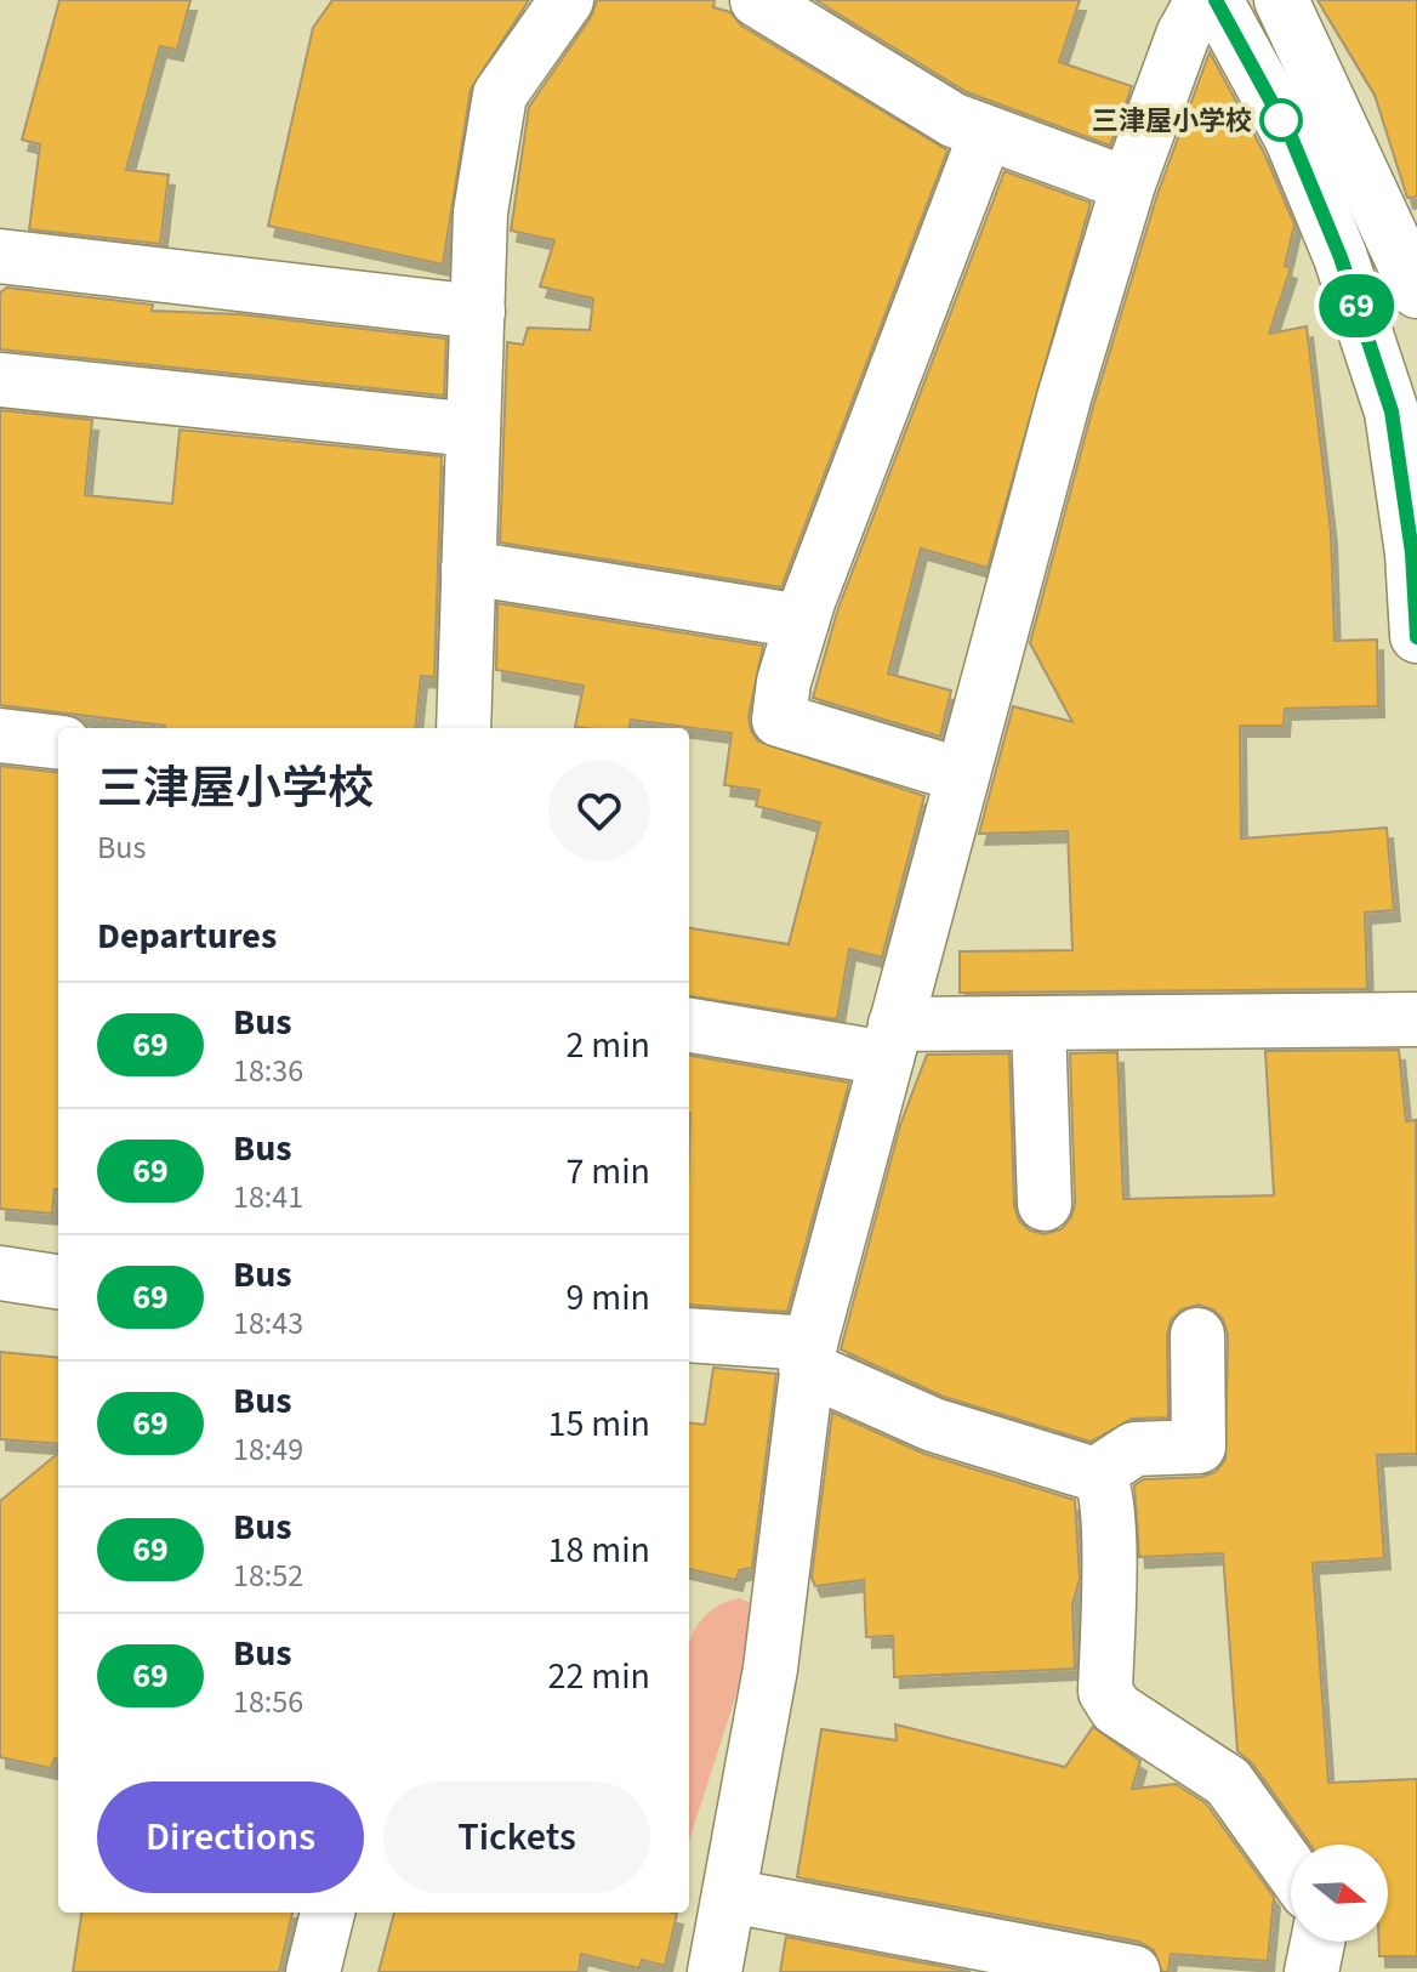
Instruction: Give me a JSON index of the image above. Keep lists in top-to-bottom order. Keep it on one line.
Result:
{"places":["三津屋小学校"],"lines":["bus line 69"],"north":"right","page":{"on_map":"69","heading":[["三津屋小学校","Bus"],"Departures"],"list":[{"mark":"69","name":"Bus","note":"18:36","value":"2 min"},{"mark":"69","name":"Bus","note":"18:41","value":"7 min"},{"mark":"69","name":"Bus","note":"18:43","value":"9 min"},{"mark":"69","name":"Bus","note":"18:49","value":"15 min"},{"mark":"69","name":"Bus","note":"18:52","value":"18 min"},{"mark":"69","name":"Bus","note":"18:56","value":"22 min"}],"buttons":["Directions","Tickets"]}}
